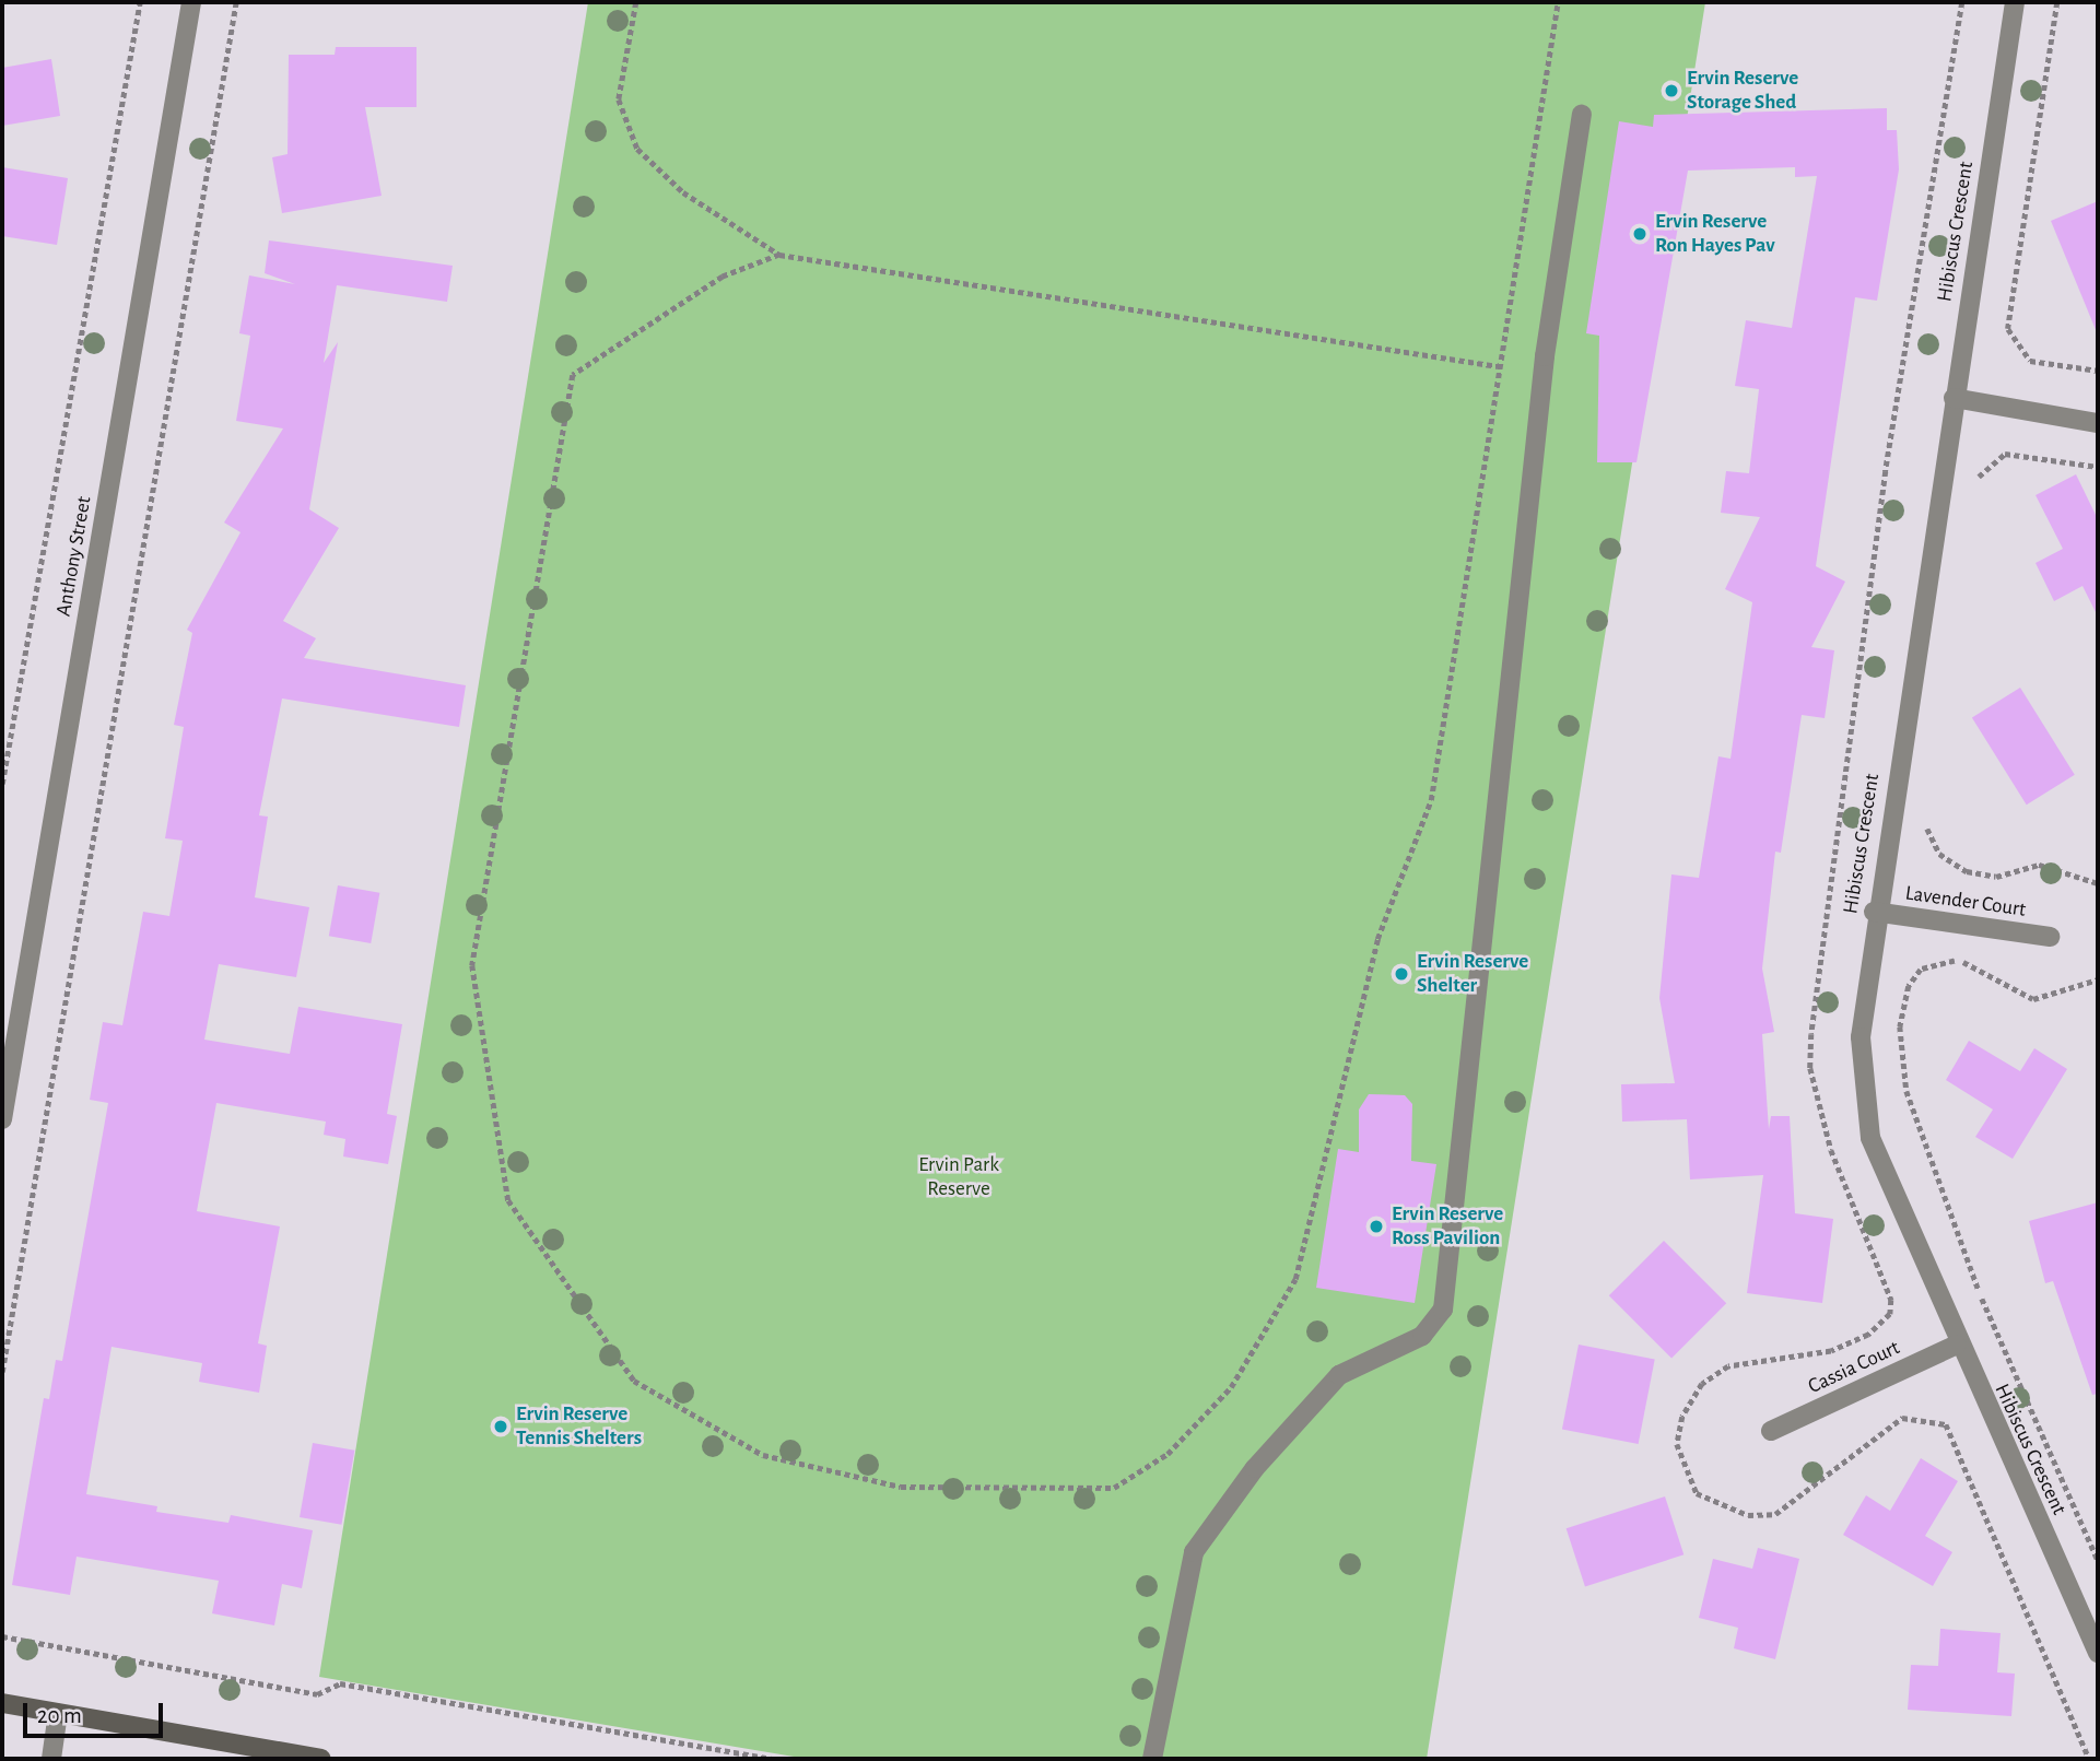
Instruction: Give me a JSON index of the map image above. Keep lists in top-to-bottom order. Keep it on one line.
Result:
{"streets":{"street":["Hibiscus Crescent","Anthony Street","Lavender Court","Cassia Court"]},"crossings":[["Hibiscus Crescent","Lavender Court"],["Hibiscus Crescent","Cassia Court"]],"parks":["Ervin Park Reserve"],"places":["Ervin Reserve Storage Shed","Ervin Reserve Ron Hayes Pav","Ervin Reserve Shelter","Ervin Reserve Ross Pavilion","Ervin Reserve Tennis Shelters"],"scale_bar":"20 m"}
